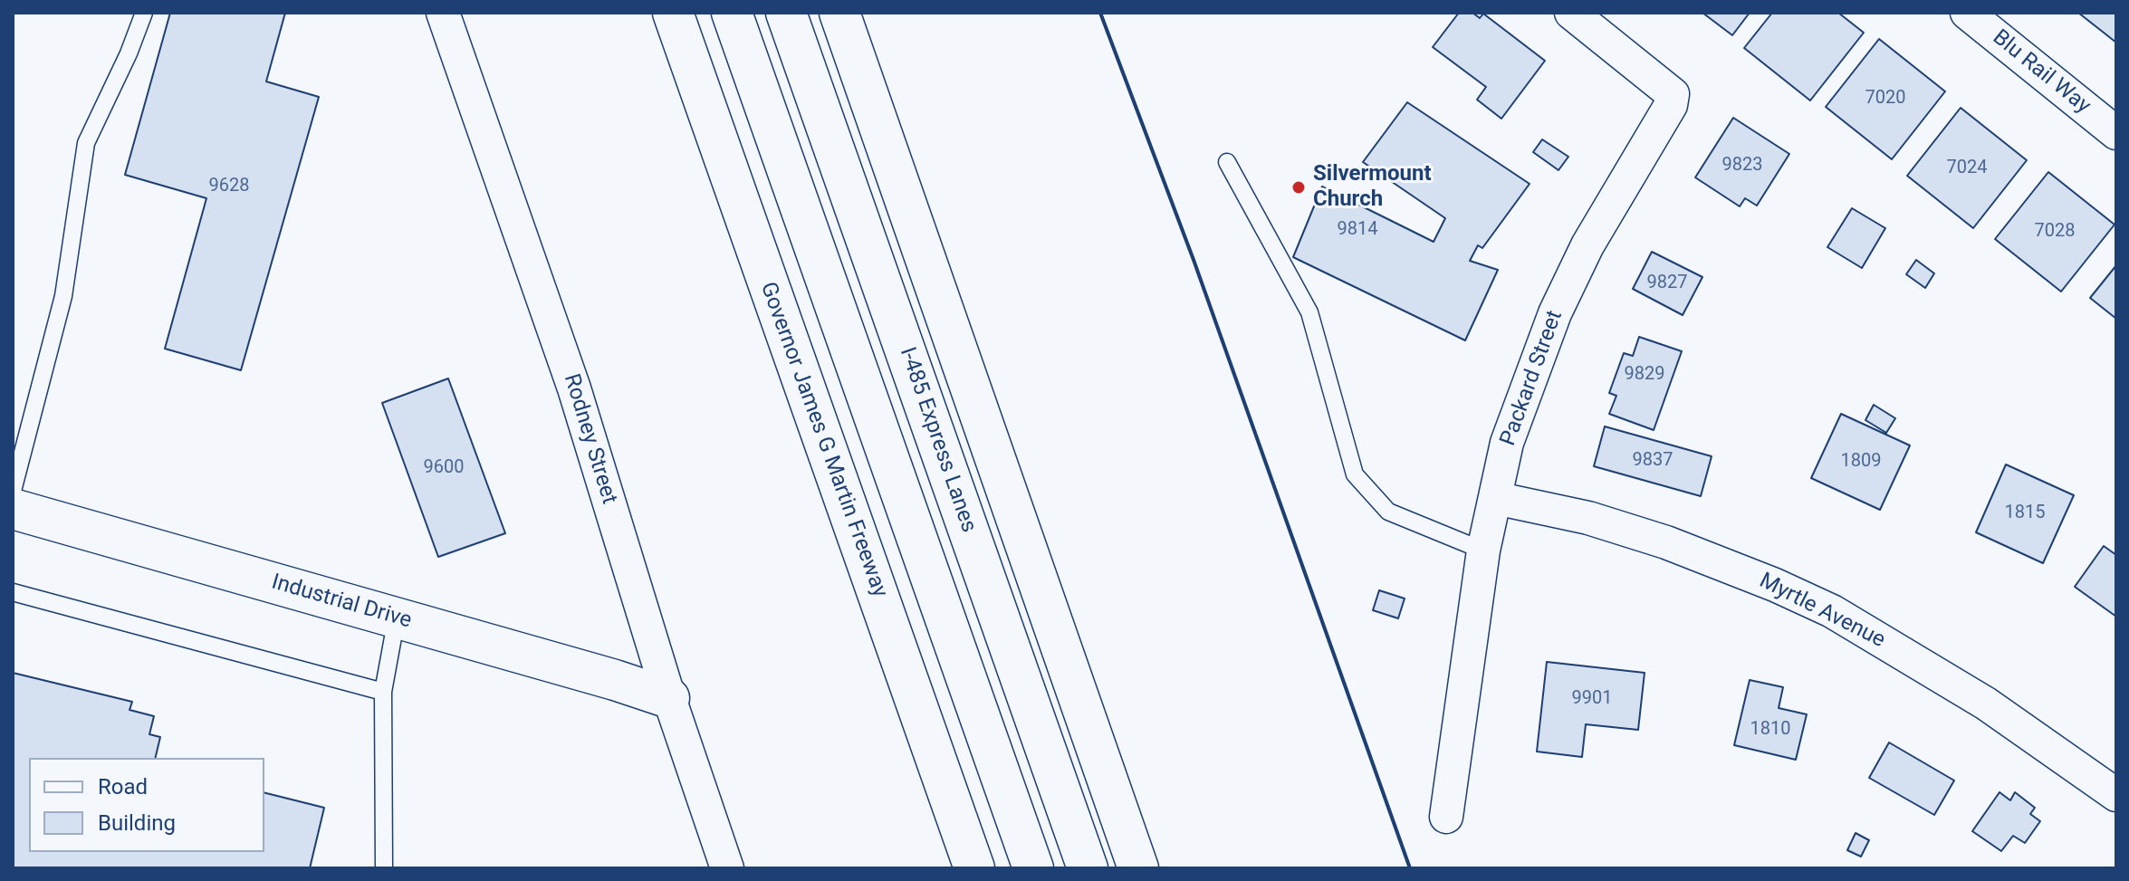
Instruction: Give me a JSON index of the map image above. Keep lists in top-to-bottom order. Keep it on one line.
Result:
{"streets":{"main road":["Governor James G Martin Freeway","I-485 Express Lanes","Industrial Drive"],"street":["Blu Rail Way","Packard Street","Rodney Street","Myrtle Avenue"]},"crossings":[["Packard Street","Myrtle Avenue"],["Rodney Street","Industrial Drive"]],"places":["Silvermount Church"],"house_numbers":["7020","9823","7024","9628","9814","7028","9827","9829","9837","1809","9600","1815","9901","1810"],"legend":["Road","Building"]}
